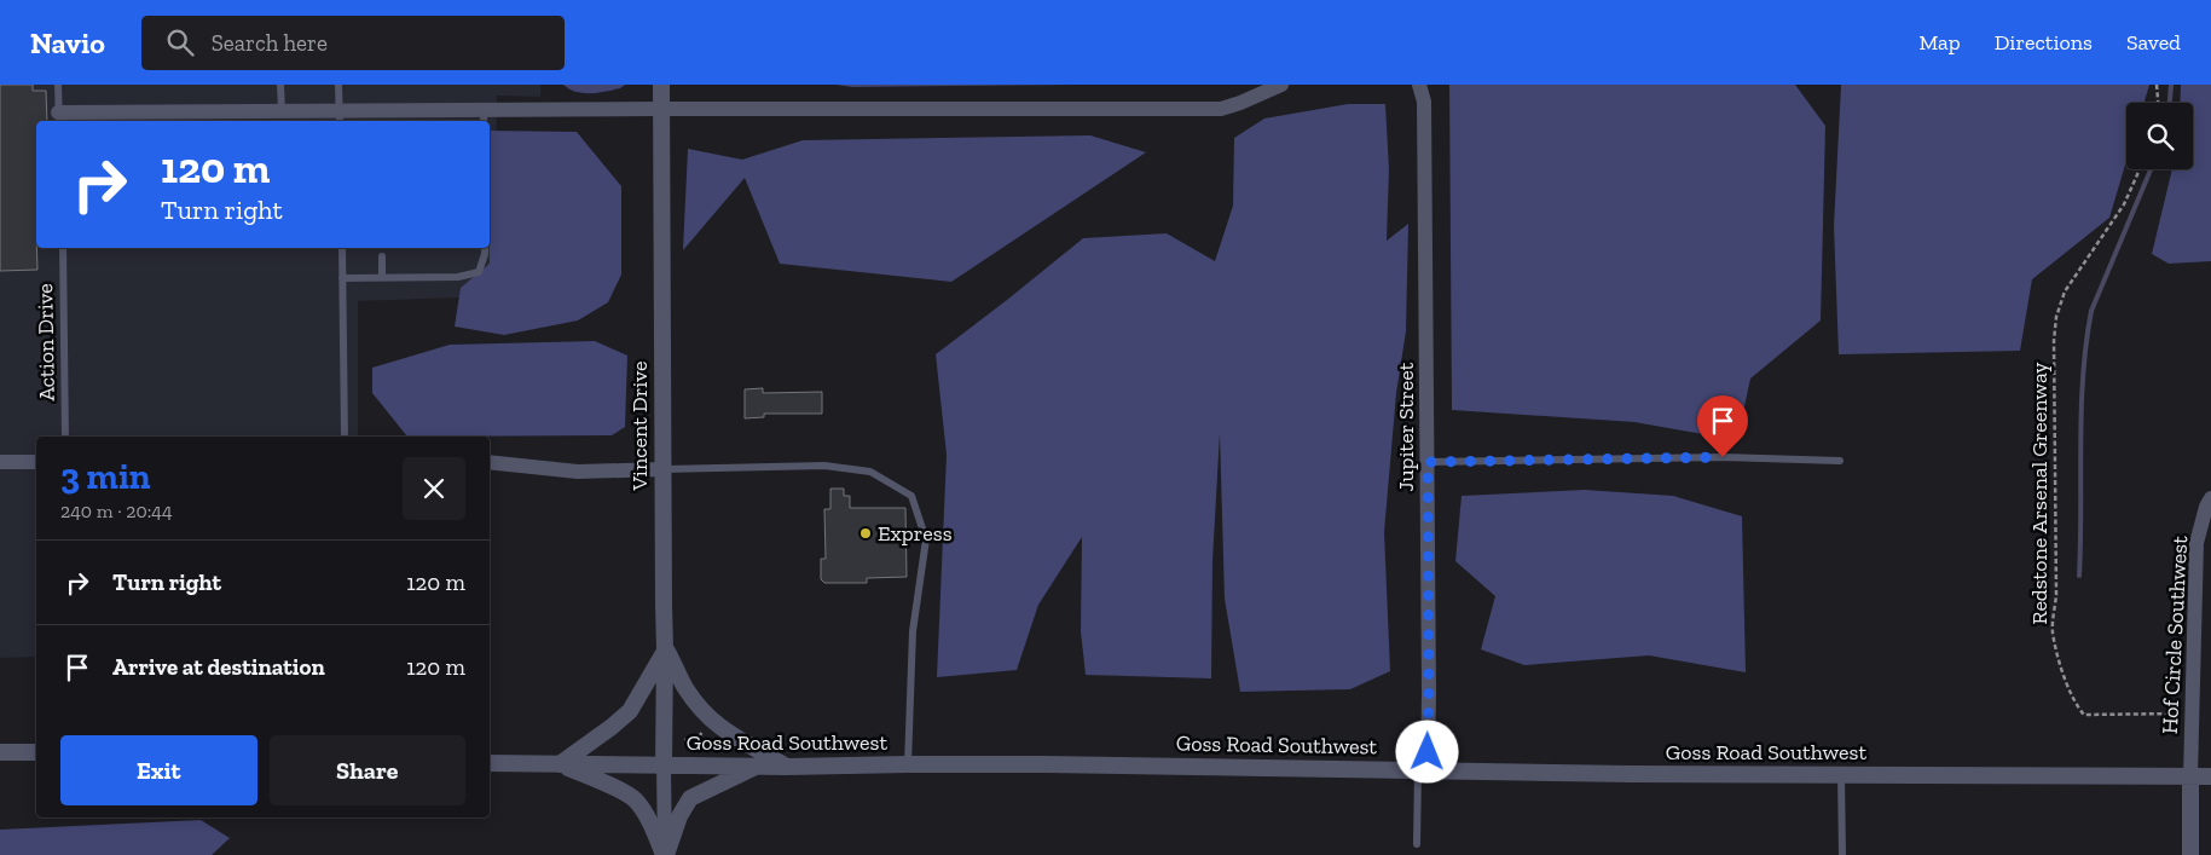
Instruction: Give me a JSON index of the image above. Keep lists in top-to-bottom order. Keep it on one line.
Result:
{"streets":{"street":["Vincent Drive","Jupiter Street","Hof Circle Southwest","Goss Road Southwest"],"lane":["Action Drive"],"path":["Redstone Arsenal Greenway"]},"crossings":[["Vincent Drive","Goss Road Southwest"],["Jupiter Street","Goss Road Southwest"],["Redstone Arsenal Greenway","Hof Circle Southwest"],["Hof Circle Southwest","Goss Road Southwest"]],"places":["Express"],"page":{"header":"Navio","search":"Search here","nav":["Map","Directions","Saved"],"turn":["120 m","Turn right"],"heading":["3 min","240 m · 20:44"],"list":[{"name":"Turn right","value":"120 m"},{"name":"Arrive at destination","value":"120 m"}],"buttons":["Exit","Share"]}}
